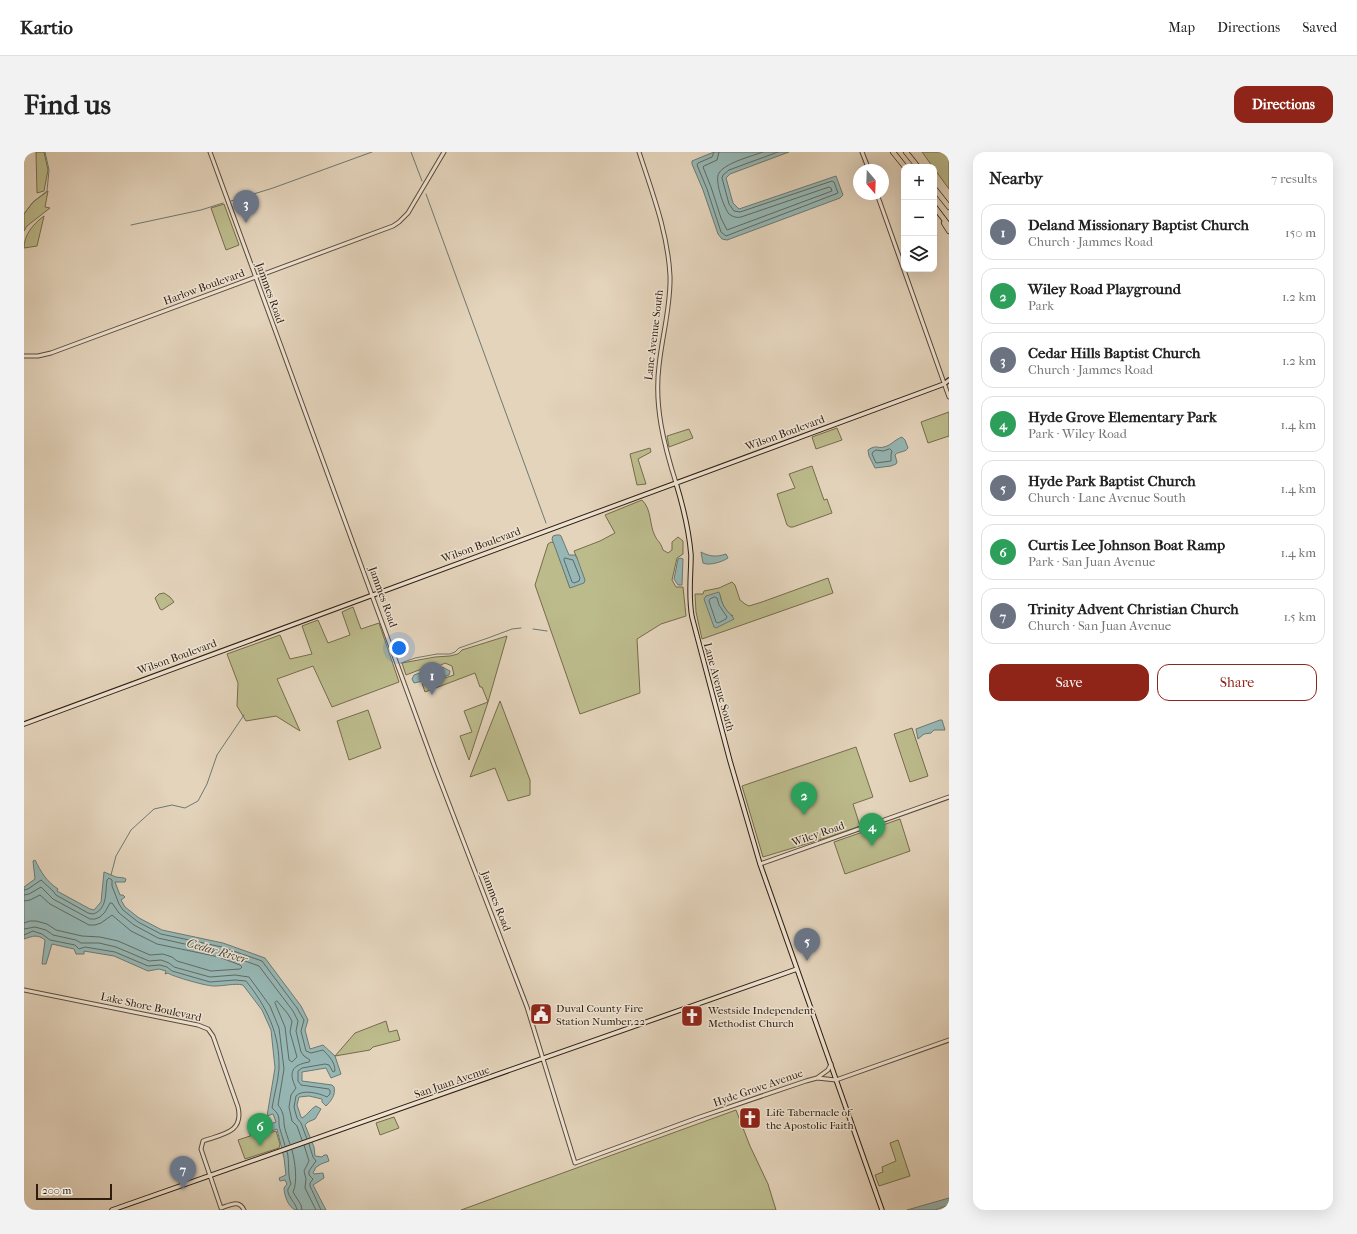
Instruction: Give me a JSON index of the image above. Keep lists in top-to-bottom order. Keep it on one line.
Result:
{"streets":{"main road":["Lane Avenue South","Wilson Boulevard","San Juan Avenue"],"street":["Harlow Boulevard","Jammes Road","Wiley Road","Lake Shore Boulevard","Hyde Grove Avenue"]},"crossings":[["Harlow Boulevard","Jammes Road"],["Jammes Road","Wilson Boulevard"],["Jammes Road","San Juan Avenue"],["Jammes Road","Hyde Grove Avenue"],["Lane Avenue South","Wilson Boulevard"],["Lane Avenue South","Wiley Road"],["Lane Avenue South","San Juan Avenue"],["Lane Avenue South","Hyde Grove Avenue"],["Lake Shore Boulevard","San Juan Avenue"]],"water":["Cedar River"],"places":{"public building":["Duval County Fire Station Number 22"],"church":["Westside Independent Methodist Church","Life Tabernacle of the Apostolic Faith"]},"scale_bar":"200 m","north":"bottom","page":{"header":"Kartio","nav":["Map","Directions","Saved"],"buttons":["Directions",["Save","Share"]],"title":"Find us","heading":["Nearby","7 results"],"map_buttons":["+","−"],"pins":["3","1","2","4","5","6","7"],"list":[{"mark":"1","name":"Deland Missionary Baptist Church","note":"Church · Jammes Road","value":"150 m"},{"mark":"2","name":"Wiley Road Playground","note":"Park","value":"1.2 km"},{"mark":"3","name":"Cedar Hills Baptist Church","note":"Church · Jammes Road","value":"1.2 km"},{"mark":"4","name":"Hyde Grove Elementary Park","note":"Park · Wiley Road","value":"1.4 km"},{"mark":"5","name":"Hyde Park Baptist Church","note":"Church · Lane Avenue South","value":"1.4 km"},{"mark":"6","name":"Curtis Lee Johnson Boat Ramp","note":"Park · San Juan Avenue","value":"1.4 km"},{"mark":"7","name":"Trinity Advent Christian Church","note":"Church · San Juan Avenue","value":"1.5 km"}],"scale":"200 m"}}
